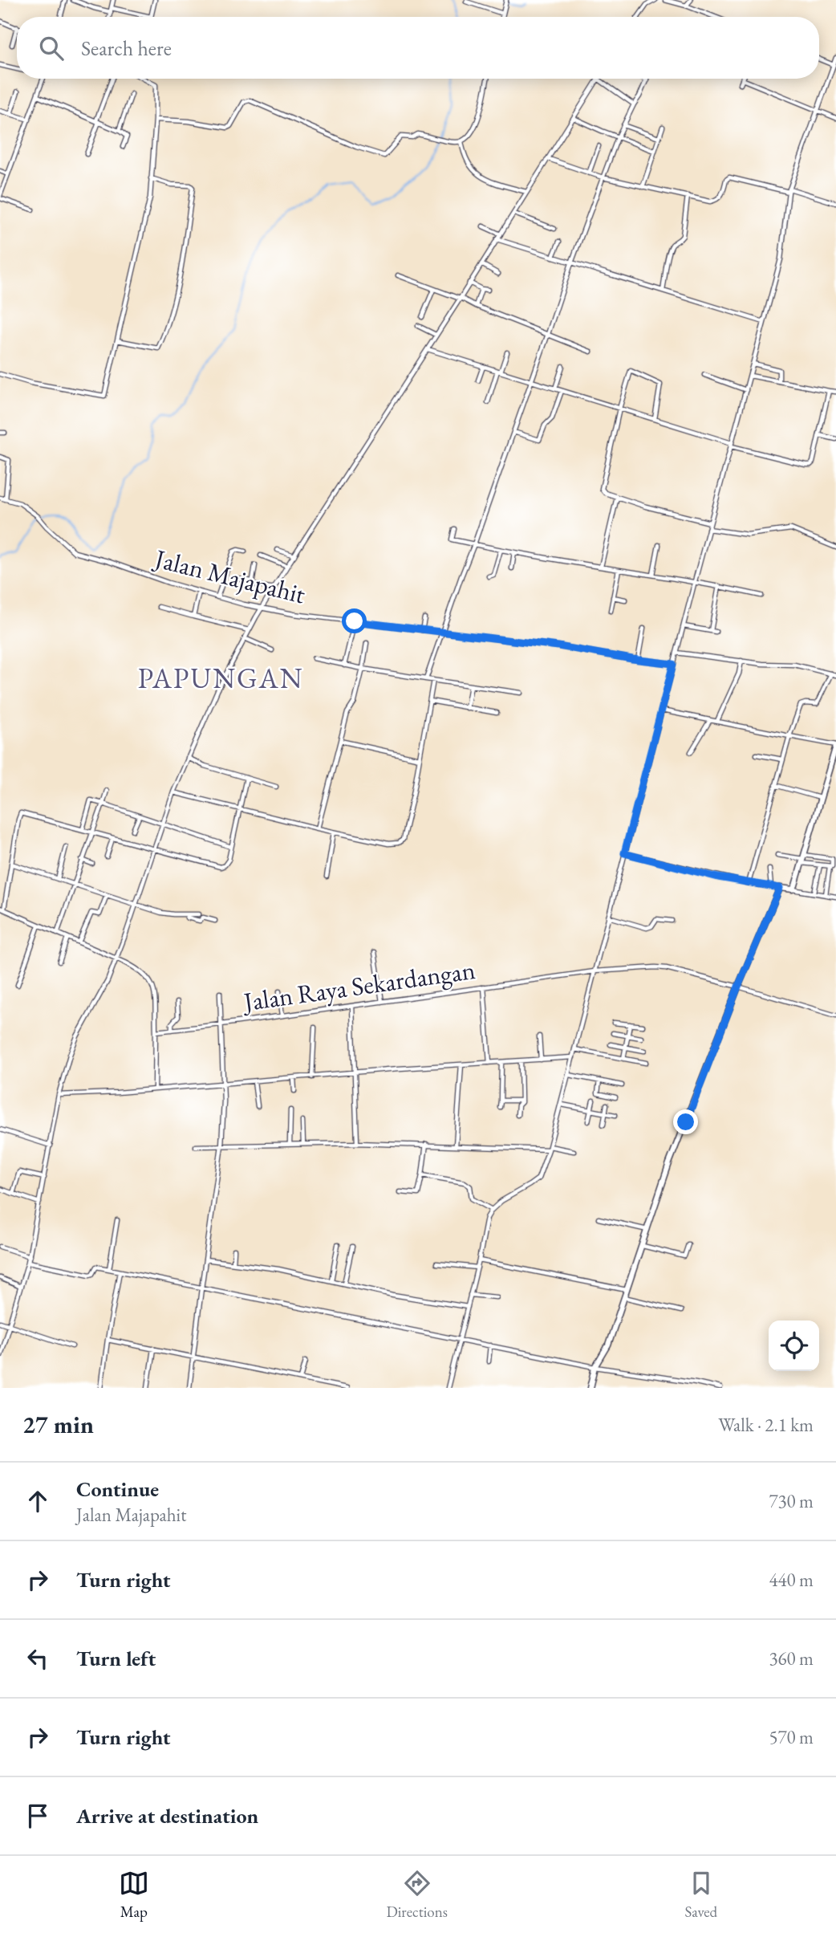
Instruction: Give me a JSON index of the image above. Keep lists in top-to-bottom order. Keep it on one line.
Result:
{"streets":{"street":["Jalan Majapahit","Jalan Raya Sekardangan"]},"districts":["PAPUNGAN"],"page":{"search":"Search here","heading":["27 min","Walk · 2.1 km"],"list":[["Continue","Jalan Majapahit","730 m"],["Turn right","440 m"],["Turn left","360 m"],["Turn right","570 m"],"Arrive at destination"],"nav":["Map","Directions","Saved"]}}
